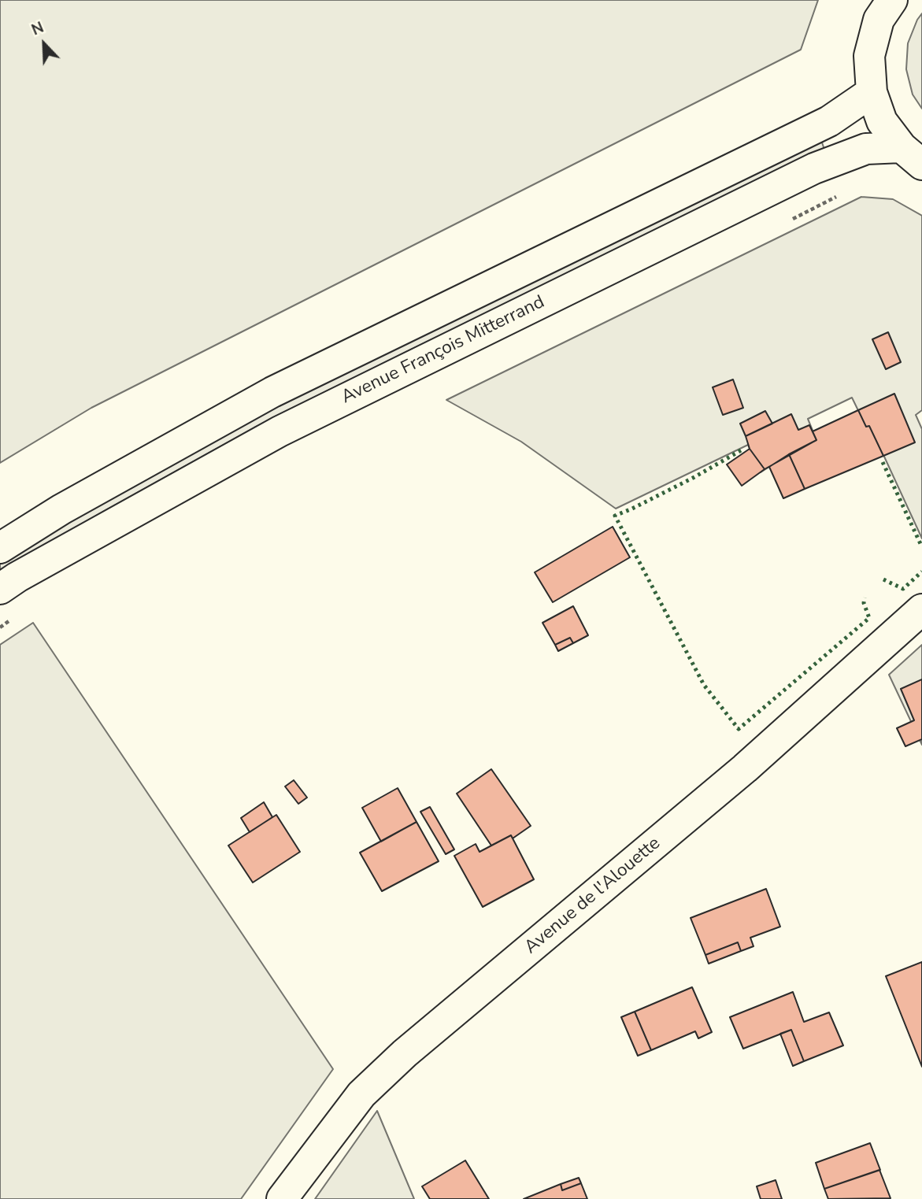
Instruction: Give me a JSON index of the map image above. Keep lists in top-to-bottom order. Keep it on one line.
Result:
{"streets":{"main road":["Avenue François Mitterrand","Avenue de l'Alouette"]},"north":"top left"}
